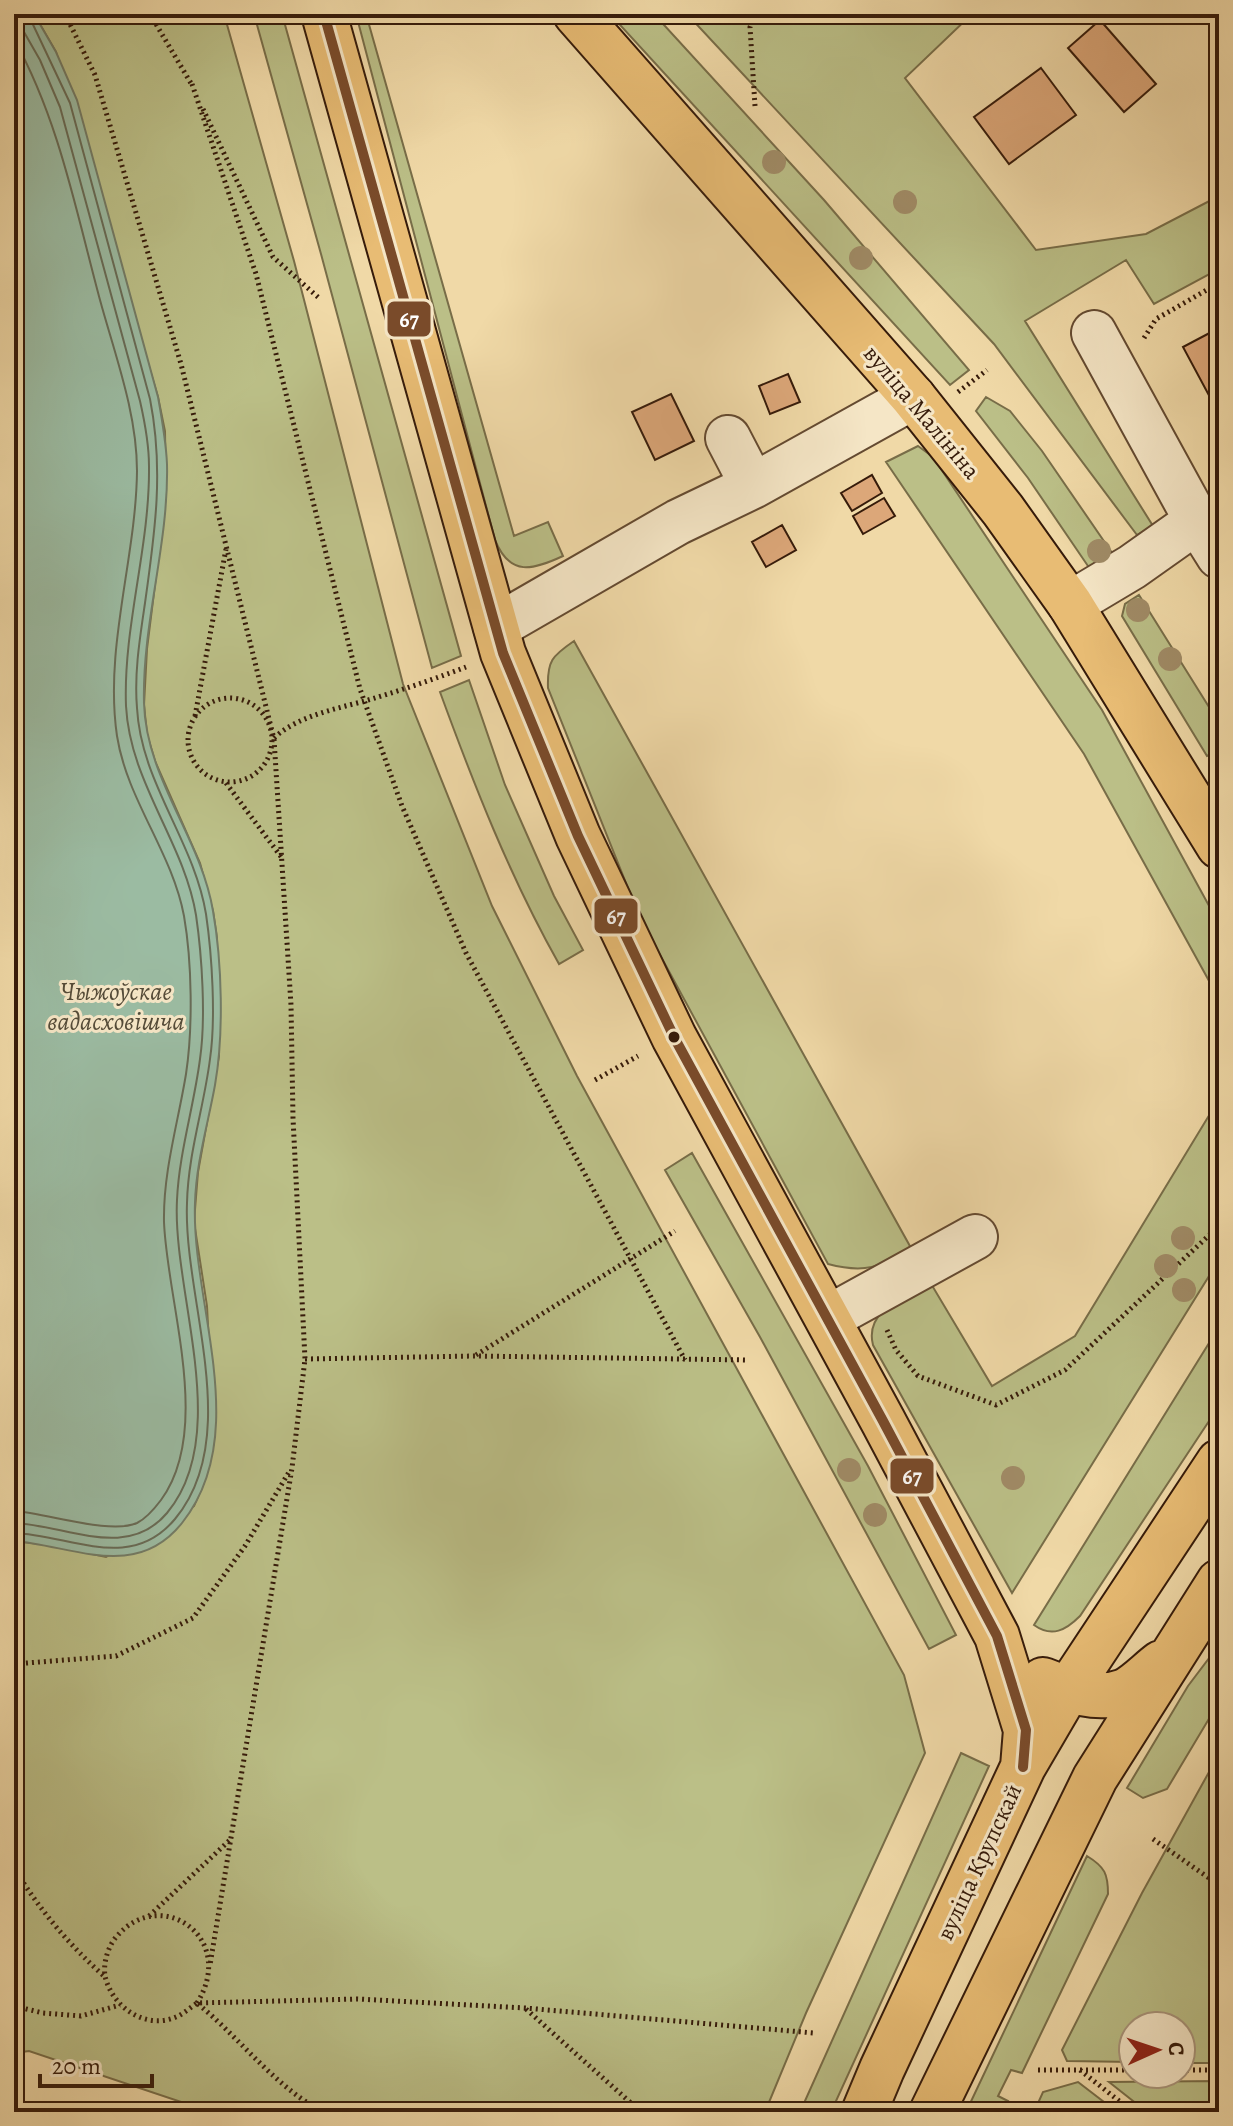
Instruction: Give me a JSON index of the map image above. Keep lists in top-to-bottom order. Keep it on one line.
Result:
{"streets":{"main road":["вуліца Малініна","вуліца Крупскай"]},"water":["Чыжоўскае вадасховішча"],"lines":["transit line 67"],"scale_bar":"20 m","north":"right"}
